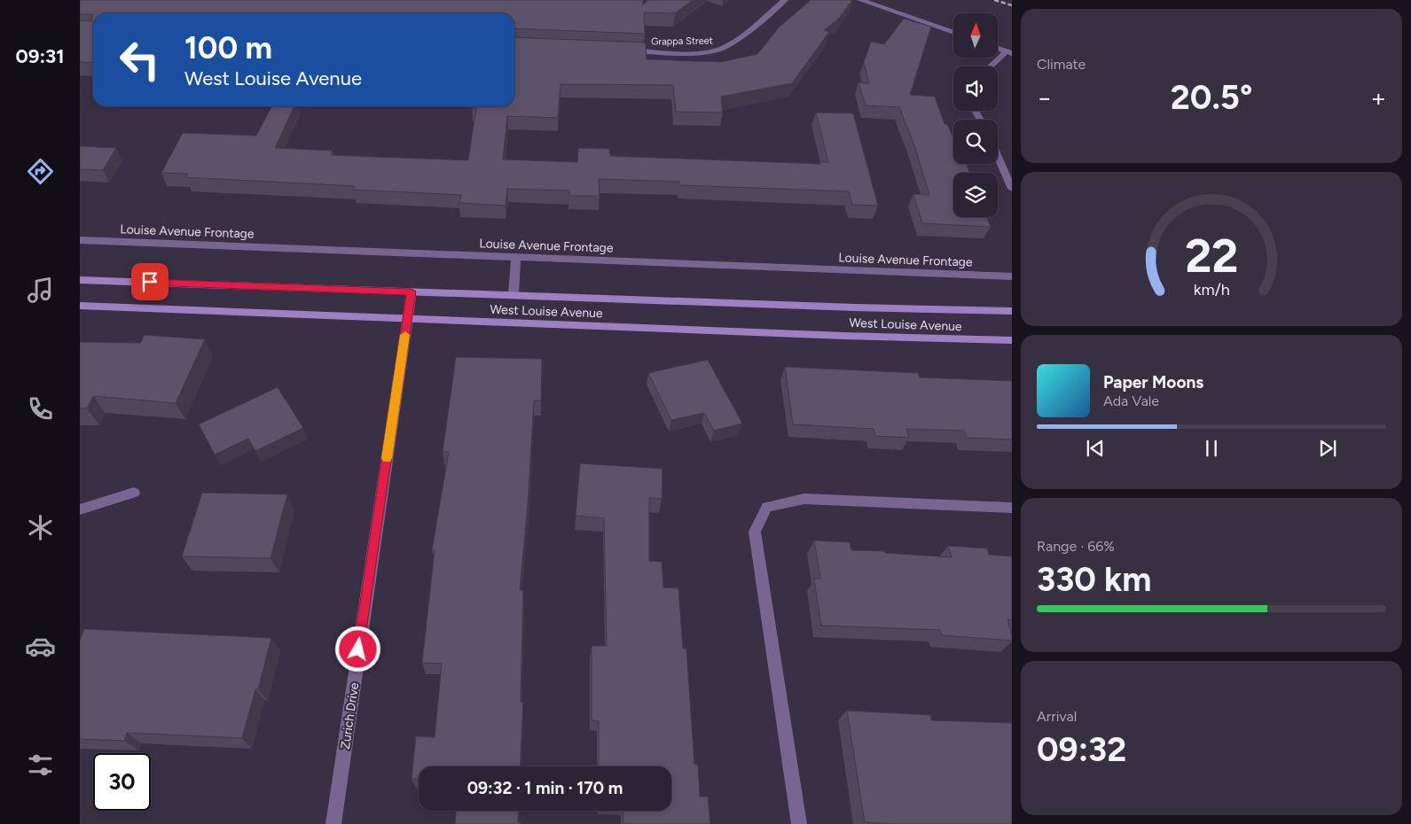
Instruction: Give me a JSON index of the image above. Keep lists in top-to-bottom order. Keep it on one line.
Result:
{"streets":{"main road":["West Louise Avenue"],"street":["Grappa Street","Louise Avenue Frontage","Zurich Drive"]},"crossings":[["West Louise Avenue","Zurich Drive"]],"north":"top","page":{"tabs":"09:31","tile":["Climate",["Range · 66%","330 km"],["Arrival","09:32"]],"turn":["100 m","West Louise Avenue"],"heat":["−","20.5°","+"],"song":["Paper Moons","Ada Vale"],"limit":"30","trip":"09:32 · 1 min · 170 m","gauge":["22","km/h"]}}
